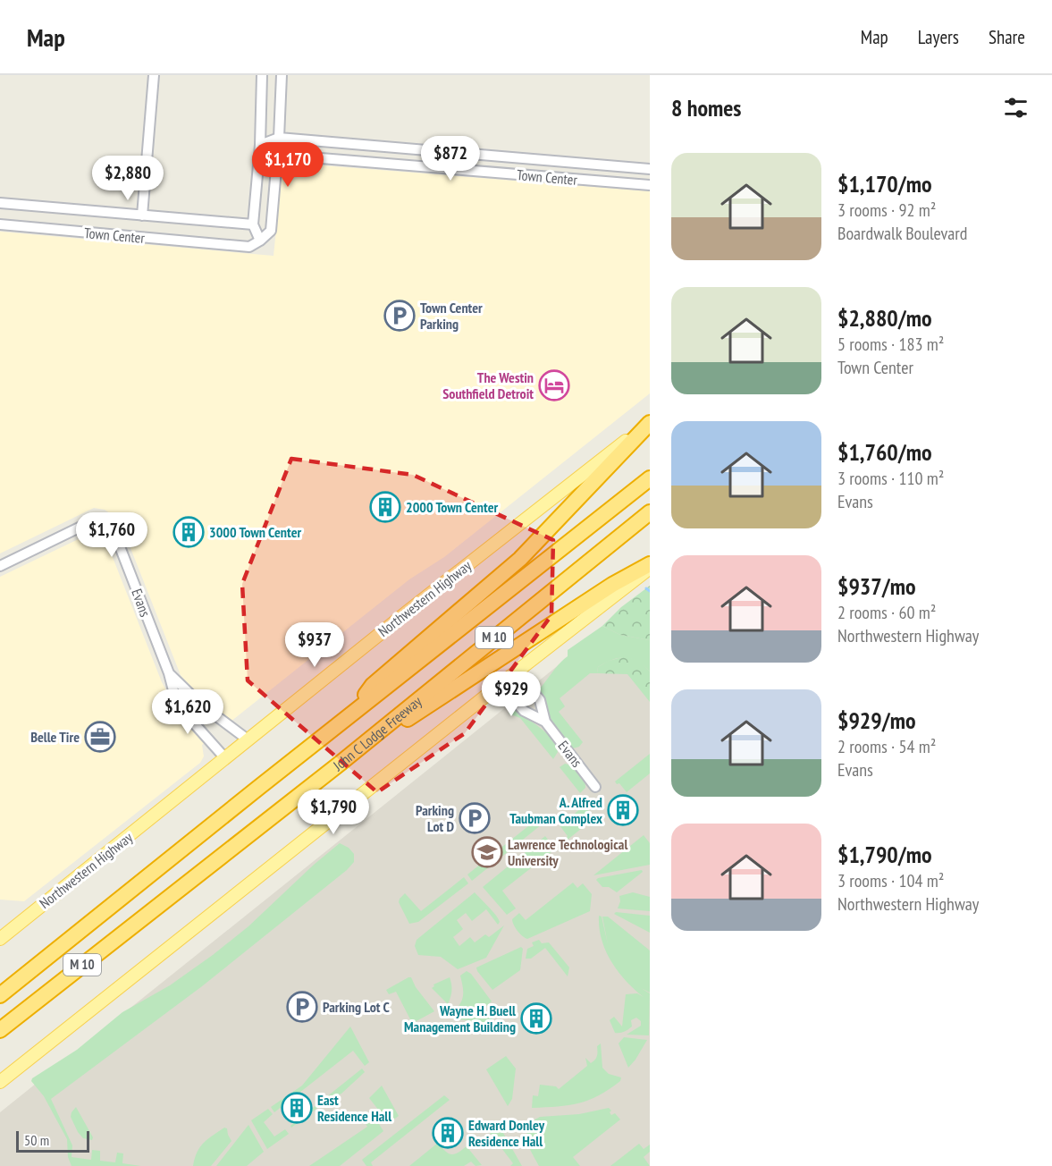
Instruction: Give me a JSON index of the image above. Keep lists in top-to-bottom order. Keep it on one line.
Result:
{"streets":{"highway":["M 10","John C Lodge Freeway"],"main road":["Northwestern Highway"],"street":["Town Center","Evans"]},"crossings":[["Northwestern Highway","Evans"]],"places":{"parking":["Town Center Parking","Parking Lot D","Parking Lot C"],"hotel":["The Westin Southfield Detroit"],"building":["2000 Town Center","3000 Town Center","A. Alfred Taubman Complex","Wayne H. Buell Management Building","East Residence Hall","Edward Donley Residence Hall"],"office":["Belle Tire"],"school or university":["Lawrence Technological University"]},"scale_bar":"50 m","page":{"header":"Map","nav":["Map","Layers","Share"],"heading":"8 homes","price":["$872","$1,170","$2,880","$1,760","$937","$929","$1,620","$1,790"],"list":[{"name":"$1,170/mo","note":"3 rooms · 92 m² · Boardwalk Boulevard"},{"name":"$2,880/mo","note":"5 rooms · 183 m² · Town Center"},{"name":"$1,760/mo","note":"3 rooms · 110 m² · Evans"},{"name":"$937/mo","note":"2 rooms · 60 m² · Northwestern Highway"},{"name":"$929/mo","note":"2 rooms · 54 m² · Evans"},{"name":"$1,790/mo","note":"3 rooms · 104 m² · Northwestern Highway"}],"scale":"50 m"}}
